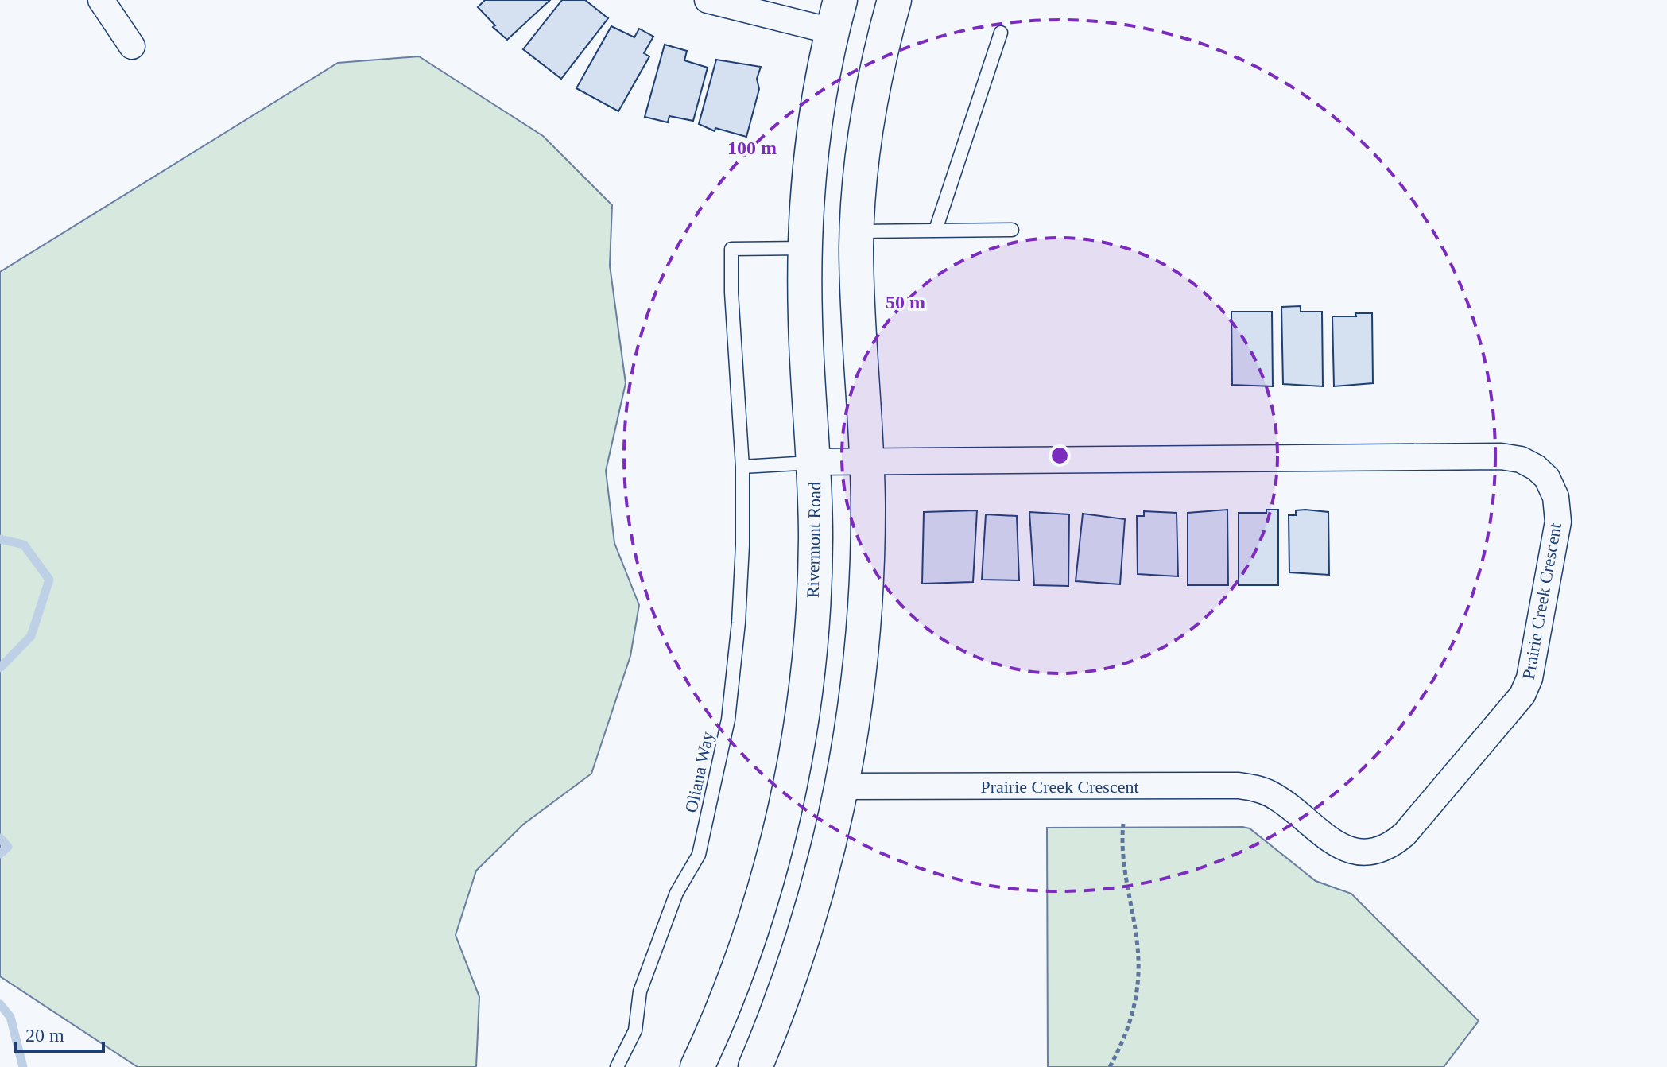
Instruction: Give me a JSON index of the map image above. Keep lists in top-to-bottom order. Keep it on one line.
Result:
{"streets":{"street":["Rivermont Road","Prairie Creek Crescent"],"lane":["Oliana Way"]},"crossings":[["Rivermont Road","Prairie Creek Crescent"],["Rivermont Road","Oliana Way"]],"scale_bar":"20 m","rings":["100 m","50 m"]}
